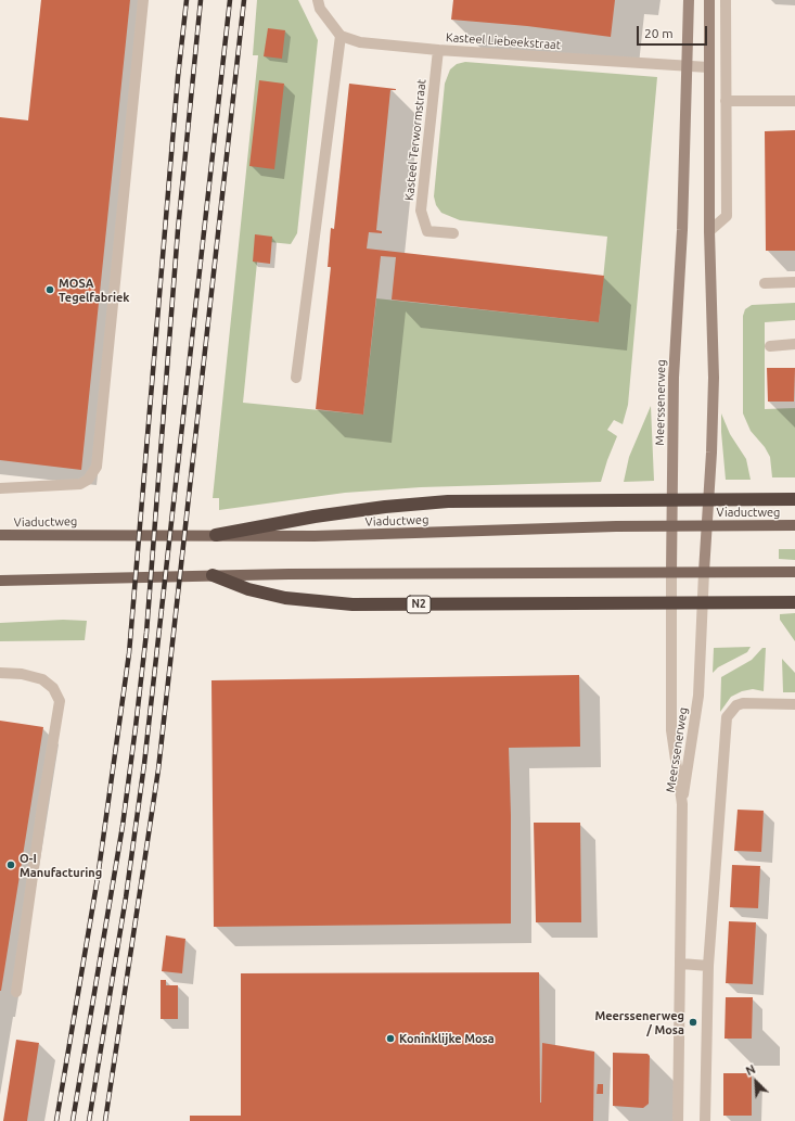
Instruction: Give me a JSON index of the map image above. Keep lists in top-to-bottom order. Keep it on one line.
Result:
{"streets":{"highway":["N2"],"main road":["Viaductweg"],"street":["Kasteel Liebeekstraat","Kasteel Terwormstraat","Meerssenerweg"]},"crossings":[["Kasteel Liebeekstraat","Kasteel Terwormstraat"],["Kasteel Liebeekstraat","Meerssenerweg"],["Meerssenerweg","Viaductweg"]],"places":["MOSA Tegelfabriek","O-I Manufacturing","Meerssenerweg / Mosa","Koninklijke Mosa"],"scale_bar":"20 m","north":"top left"}
